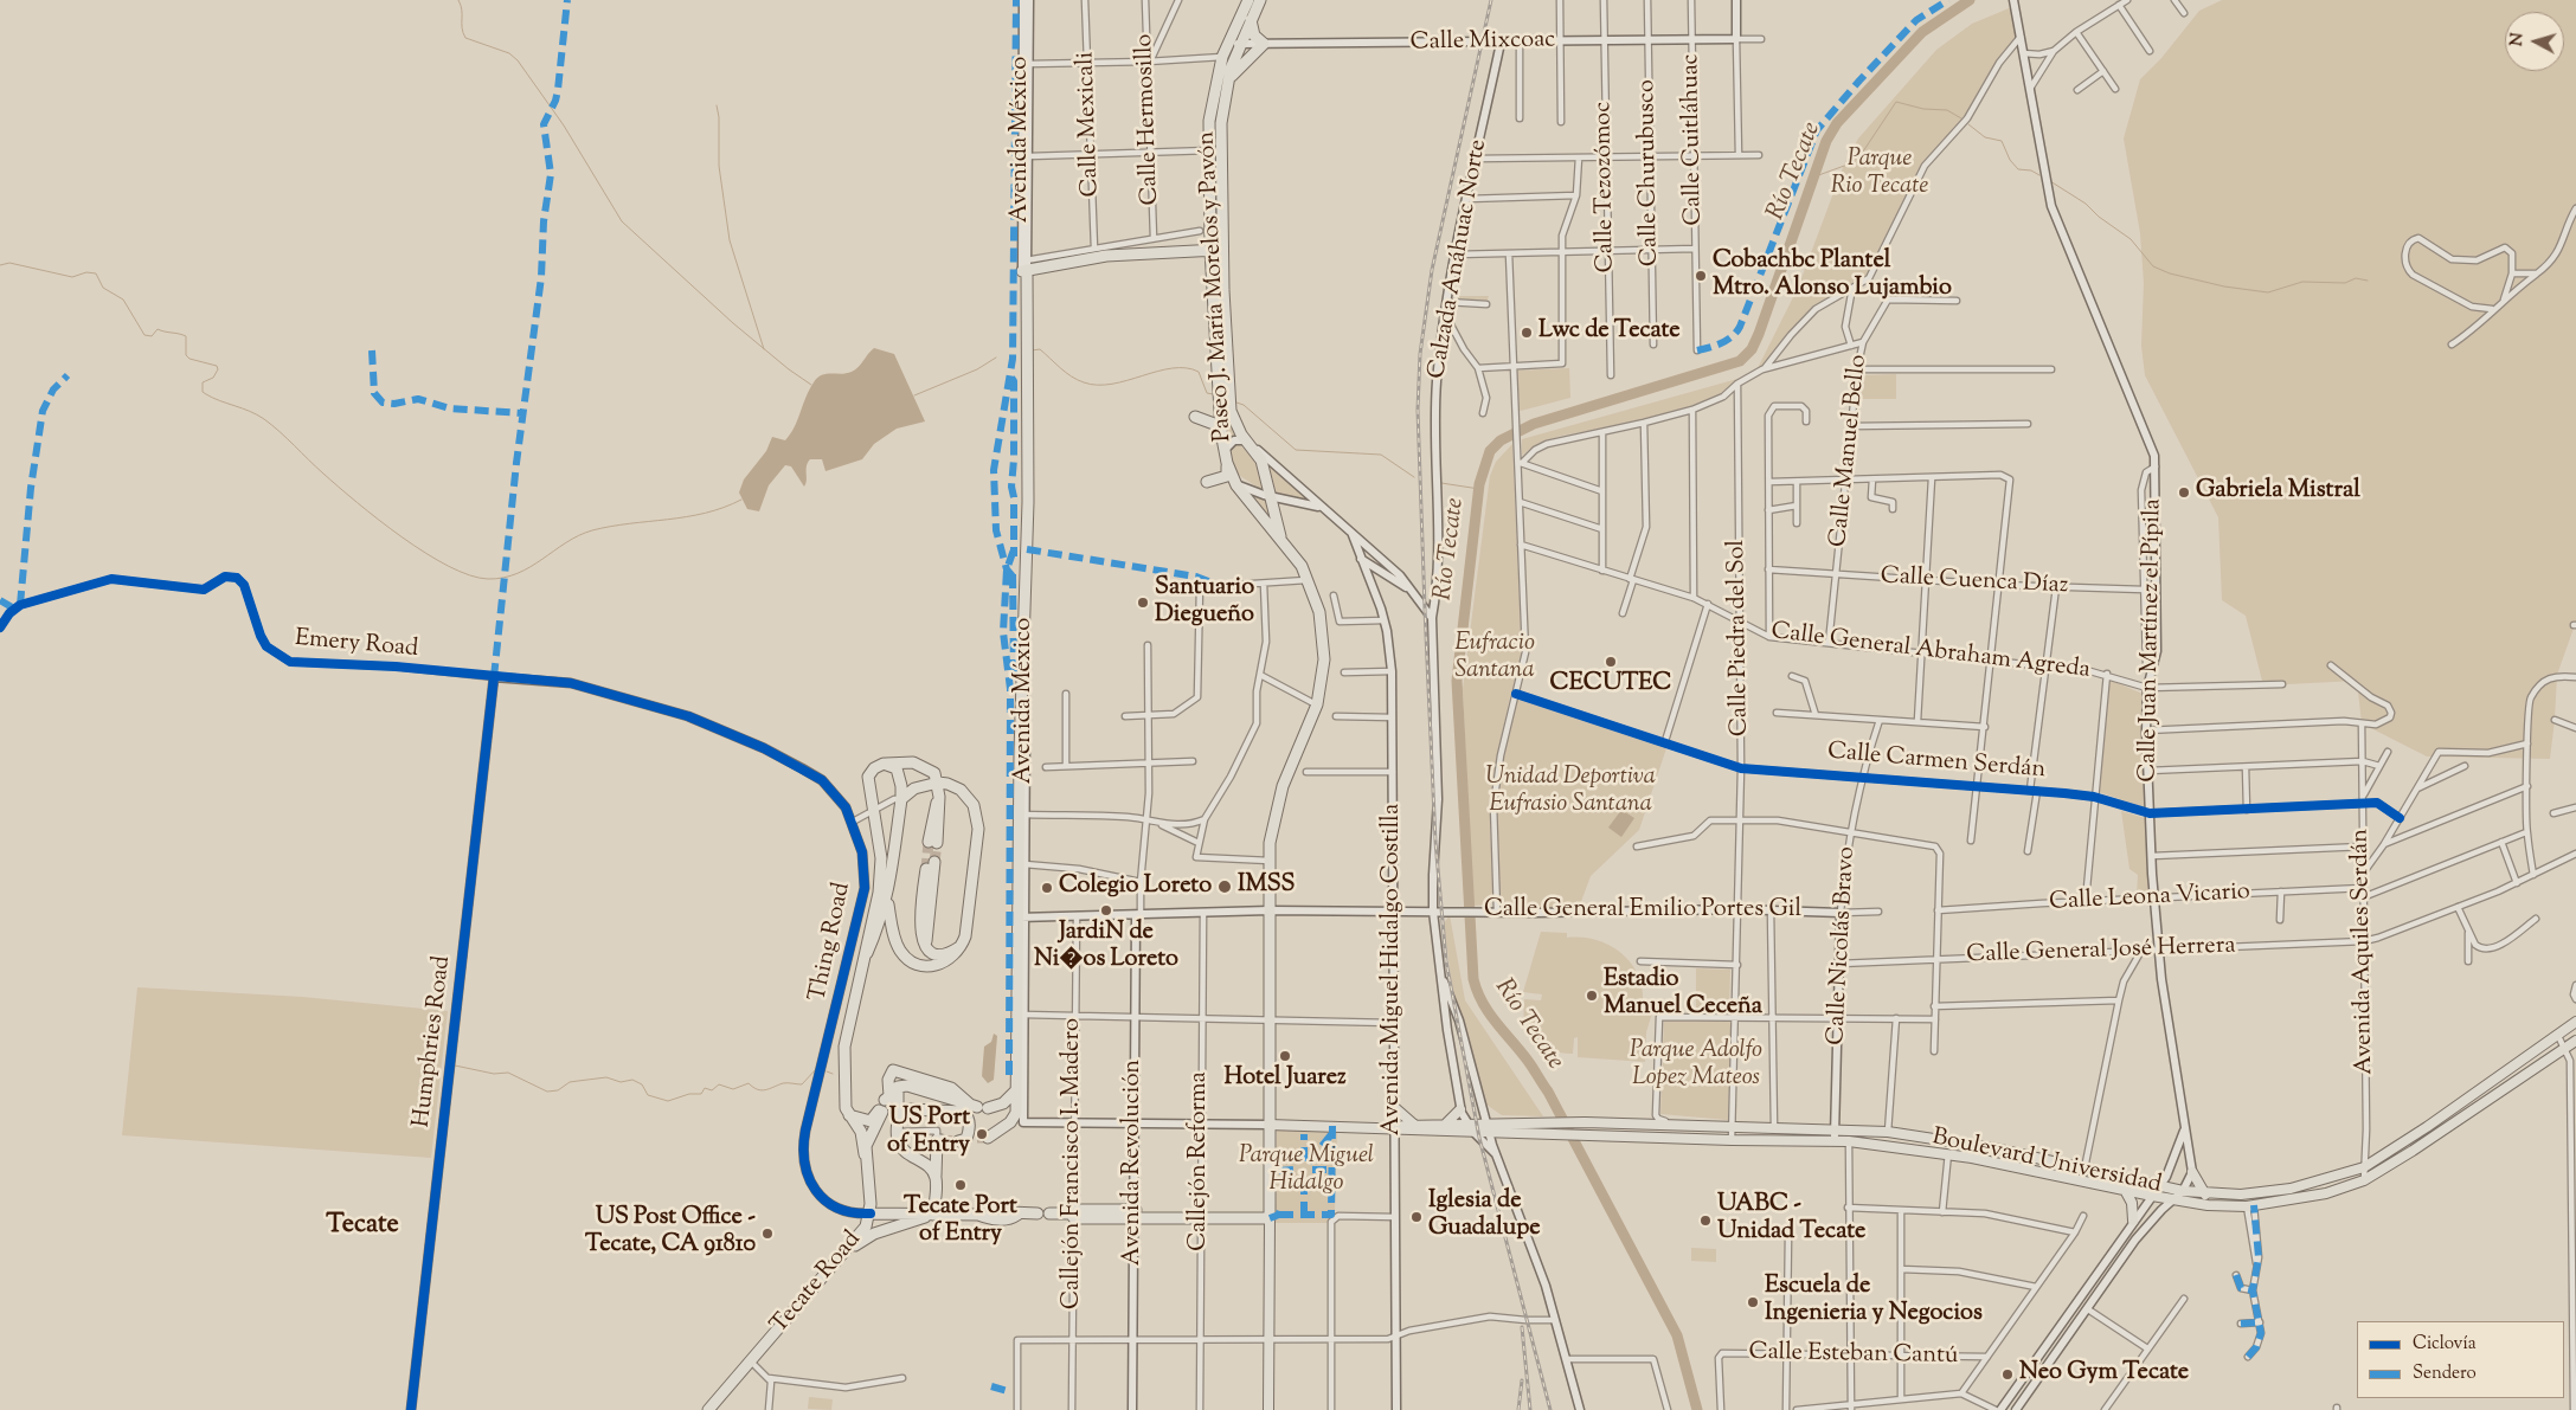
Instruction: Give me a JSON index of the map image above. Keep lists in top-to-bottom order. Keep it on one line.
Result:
{"streets":{"highway":["Avenida México","Paseo J. María Morelos y Pavón","Tecate Road"],"main road":["Calle Mixcoac","Calzada Anáhuac Norte","Calle Juan Martínez el Pípila","Calle General Emilio Portes Gil","Thing Road","Calle Nicolás Bravo","Avenida Miguel Hidalgo Costilla","Humphries Road","Avenida Revolución","Boulevard Universidad"],"street":["Calle Hermosillo","Calle Mexicali","Calle Cuitláhuac","Calle Churubusco","Calle Tezozómoc","Calle Manuel Bello","Calle Cuenca Díaz","Calle Piedra del Sol","Emery Road","Calle General Abraham Agreda","Calle Carmen Serdán","Calle Leona Vicario","Calle General José Herrera","Avenida Aquiles Serdán","Callejón Reforma","Callejón Francisco I. Madero","Calle Esteban Cantú"]},"crossings":[["Calle Mixcoac","Calle Cuitláhuac"],["Calle Mixcoac","Calle Churubusco"],["Calle Mixcoac","Calle Tezozómoc"],["Calle Mixcoac","Calzada Anáhuac Norte"],["Calle Mixcoac","Paseo J. María Morelos y Pavón"],["Avenida México","Calle General Emilio Portes Gil"],["Calzada Anáhuac Norte","Calle General Emilio Portes Gil"],["Calle Manuel Bello","Calle Cuenca Díaz"],["Calle Manuel Bello","Calle General Abraham Agreda"],["Calle Piedra del Sol","Calle General Abraham Agreda"],["Calle Piedra del Sol","Calle Carmen Serdán"],["Calle Piedra del Sol","Calle General Emilio Portes Gil"],["Calle Piedra del Sol","Boulevard Universidad"],["Calle Juan Martínez el Pípila","Calle General Abraham Agreda"],["Calle Juan Martínez el Pípila","Calle Carmen Serdán"],["Calle Juan Martínez el Pípila","Calle Leona Vicario"],["Calle Juan Martínez el Pípila","Calle General José Herrera"],["Calle Juan Martínez el Pípila","Boulevard Universidad"],["Emery Road","Thing Road"],["Emery Road","Humphries Road"],["Calle Carmen Serdán","Calle Nicolás Bravo"],["Calle Carmen Serdán","Avenida Aquiles Serdán"],["Calle Leona Vicario","Avenida Aquiles Serdán"],["Calle General Emilio Portes Gil","Calle Nicolás Bravo"],["Calle General Emilio Portes Gil","Avenida Miguel Hidalgo Costilla"],["Calle General Emilio Portes Gil","Callejón Reforma"],["Calle General Emilio Portes Gil","Avenida Revolución"],["Calle General Emilio Portes Gil","Callejón Francisco I. Madero"],["Thing Road","Humphries Road"],["Thing Road","Tecate Road"],["Calle Nicolás Bravo","Calle General José Herrera"],["Calle Nicolás Bravo","Boulevard Universidad"],["Calle General José Herrera","Avenida Aquiles Serdán"],["Avenida Aquiles Serdán","Boulevard Universidad"]],"districts":["Tecate"],"water":["Río Tecate"],"parks":["Parque Rio Tecate","Eufracio Santana","Unidad Deportiva Eufrasio Santana","Parque Adolfo Lopez Mateos","Parque Miguel Hidalgo"],"places":["Cobachbc Plantel Mtro. Alonso Lujambio","Lwc de Tecate","Gabriela Mistral","Santuario Diegueño","CECUTEC","IMSS","Colegio Loreto","JardiN de Ni�os Loreto","Estadio Manuel Ceceña","Hotel Juarez","US Port of Entry","Tecate Port of Entry","Iglesia de Guadalupe","UABC - Unidad Tecate","US Post Office - Tecate, CA 91810","Escuela de Ingenieria y Negocios","Neo Gym Tecate"],"legend":["Ciclovía","Sendero"],"north":"left"}
